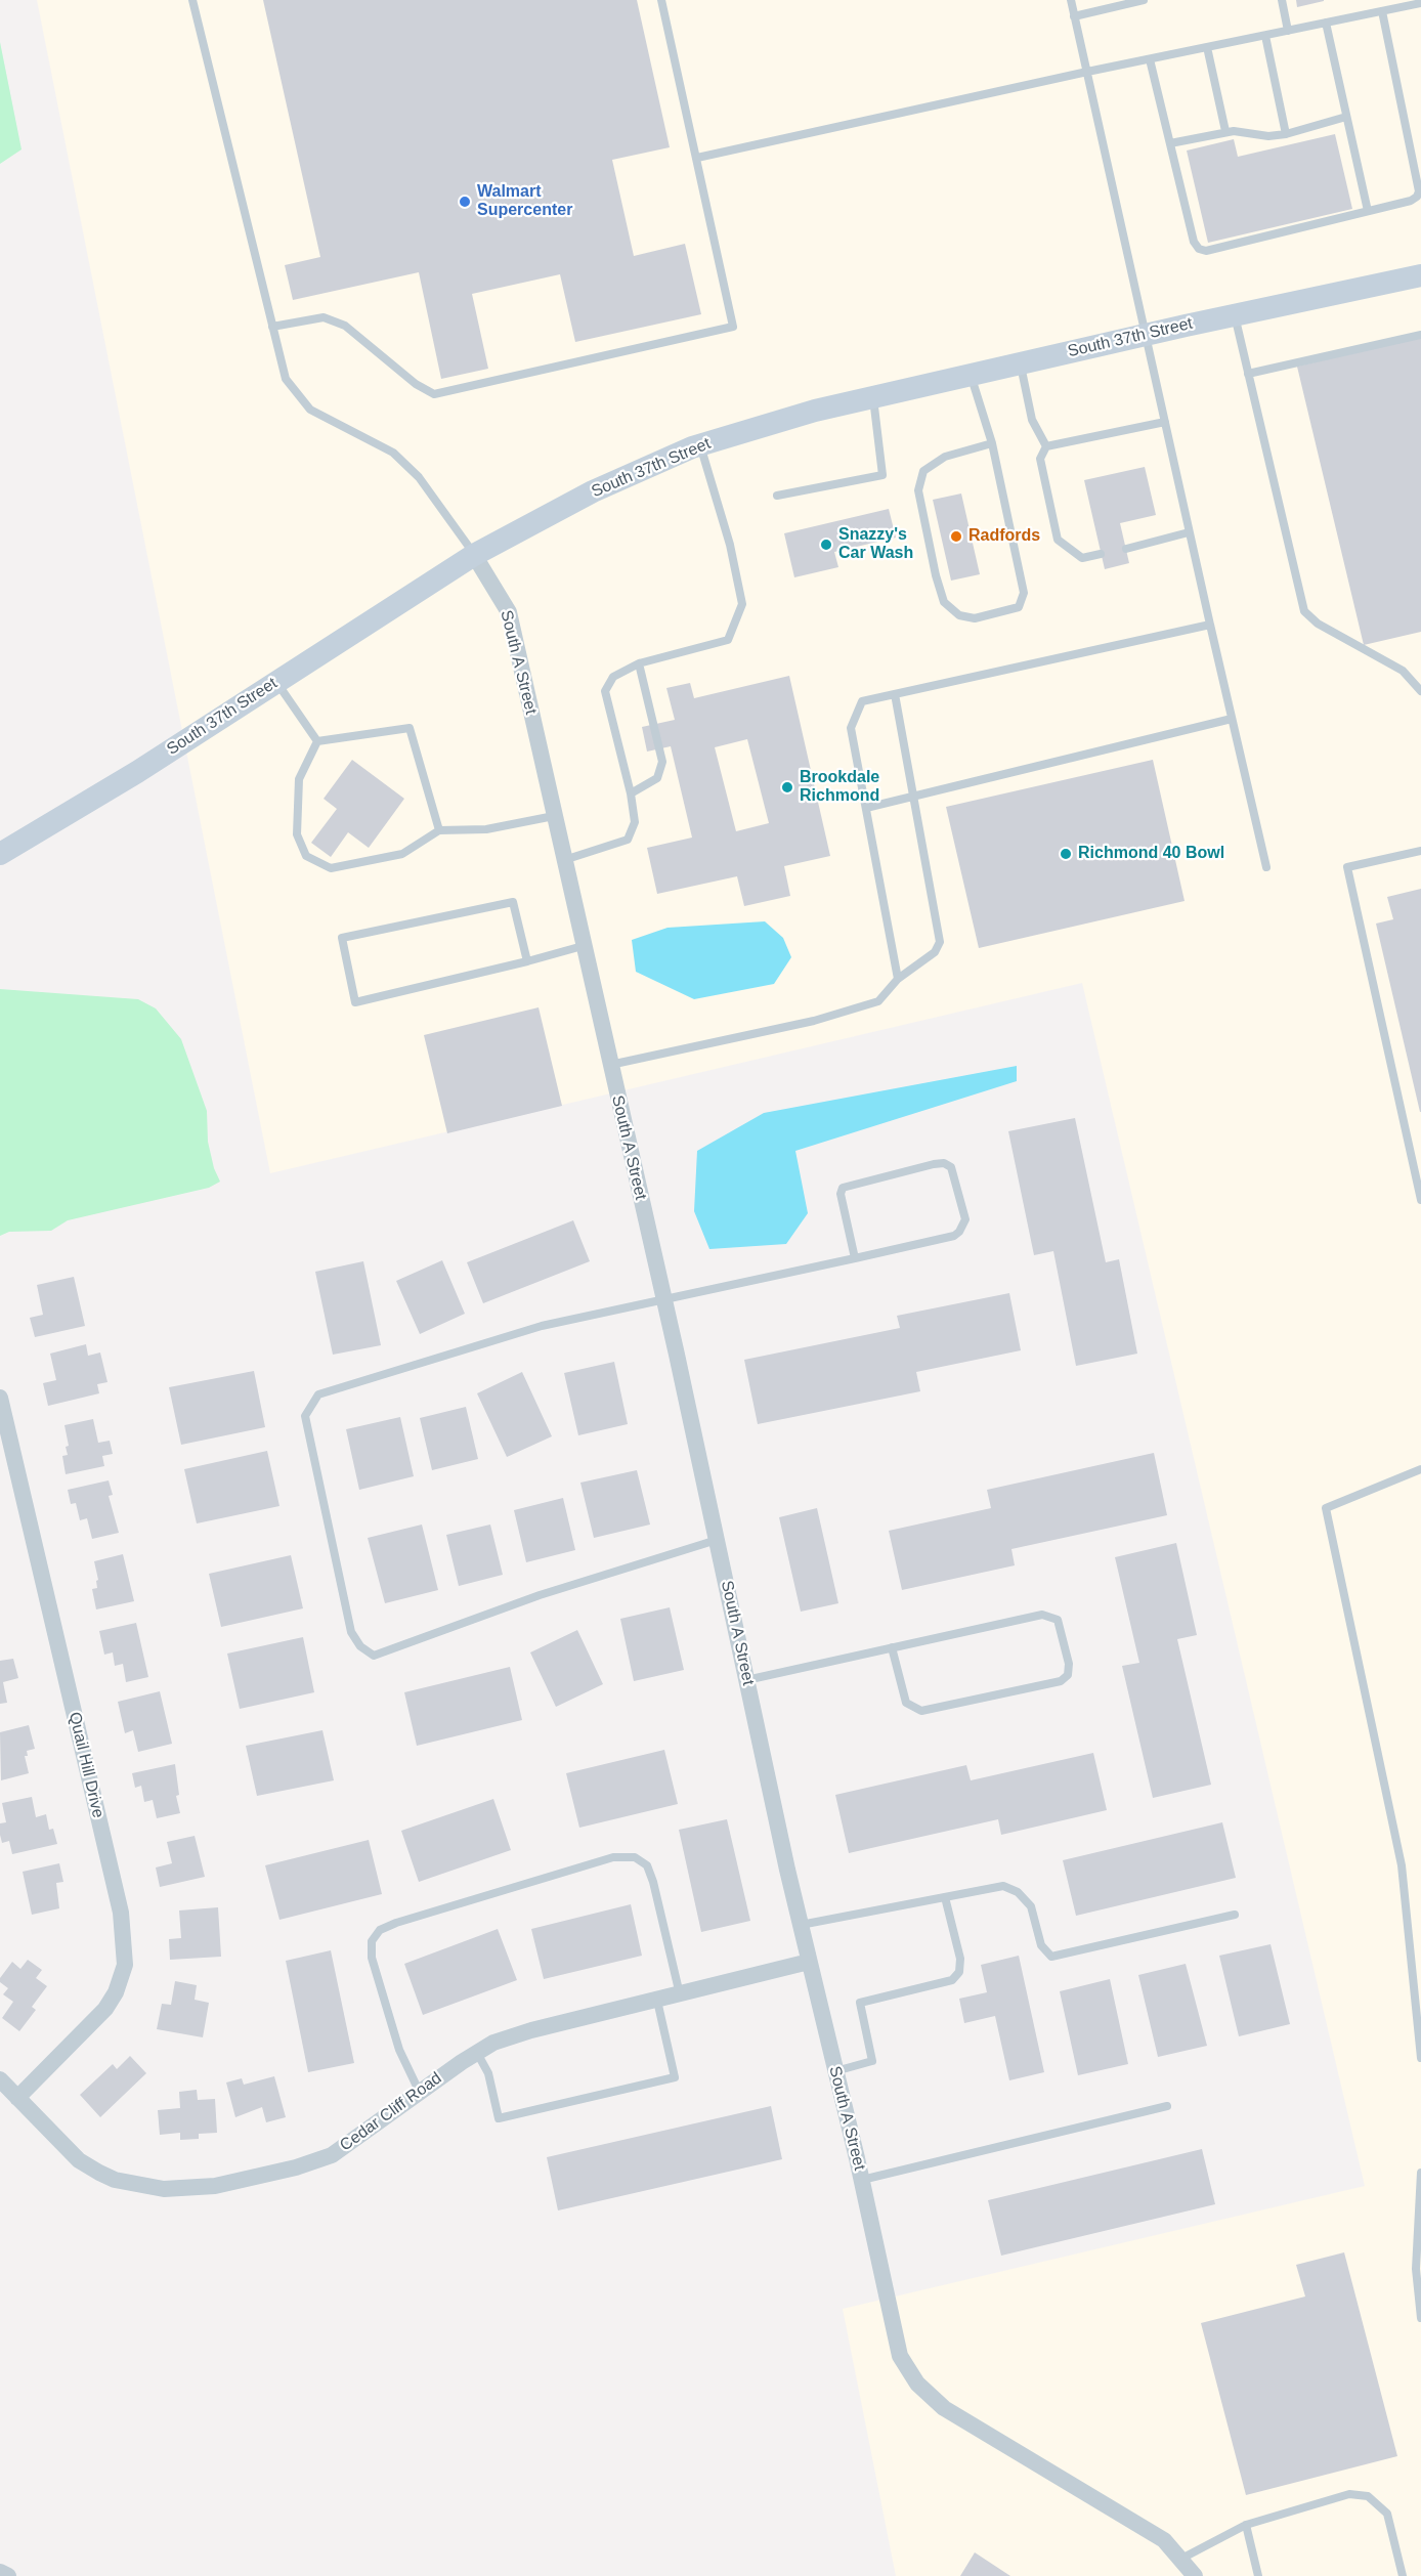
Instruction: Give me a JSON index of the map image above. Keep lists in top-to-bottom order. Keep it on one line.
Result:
{"streets":{"street":["South 37th Street","South A Street","Quail Hill Drive","Cedar Cliff Road"]},"crossings":[["South 37th Street","South A Street"],["South A Street","Cedar Cliff Road"],["Quail Hill Drive","Cedar Cliff Road"]],"places":["Walmart Supercenter","Radfords","Snazzy's Car Wash","Brookdale Richmond","Richmond 40 Bowl"]}
